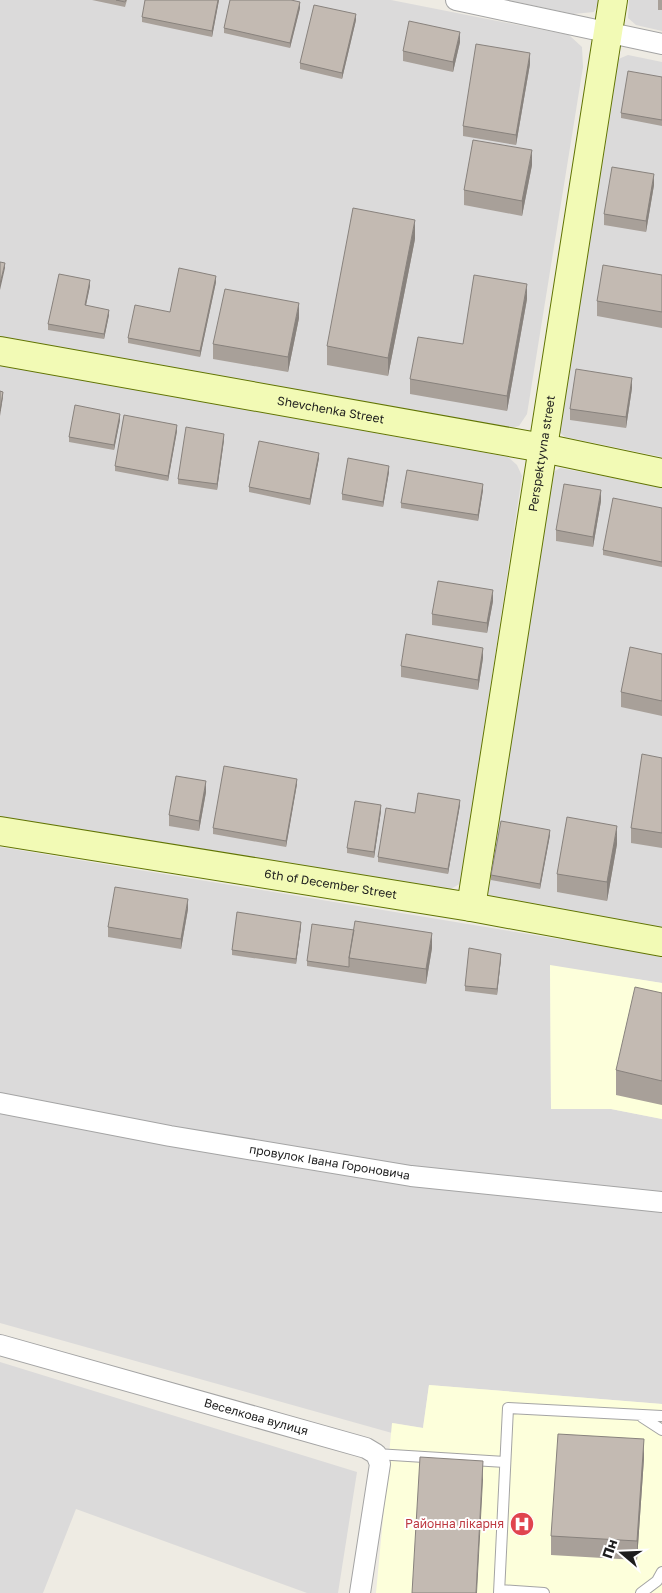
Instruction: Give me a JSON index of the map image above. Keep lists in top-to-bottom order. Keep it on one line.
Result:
{"streets":{"street":["Shevchenka Street","Perspektyvna street","6th of December Street","провулок Івана Гороновича","Веселкова вулиця"]},"crossings":[["Shevchenka Street","Perspektyvna street"],["Perspektyvna street","6th of December Street"]],"places":{"hospital":["Районна лікарня"]},"north":"left"}
